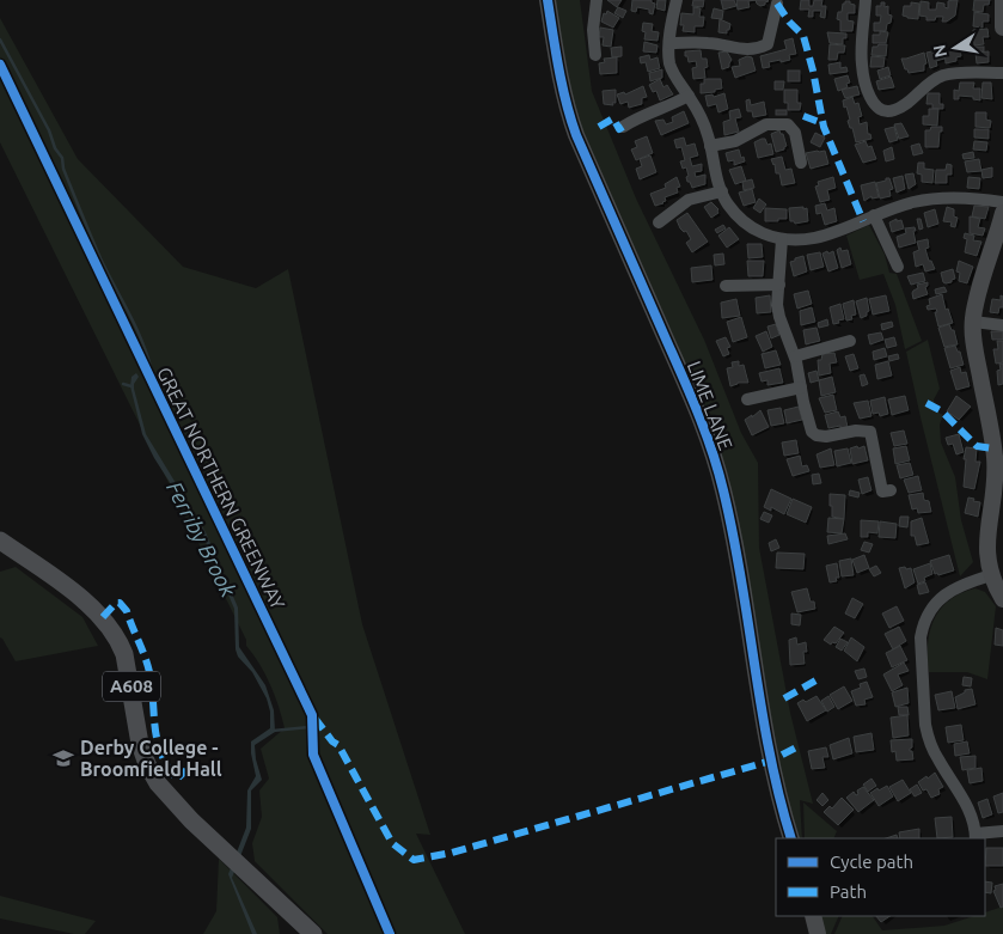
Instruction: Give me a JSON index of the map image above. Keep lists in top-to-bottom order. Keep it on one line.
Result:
{"streets":{"main road":["A608"],"street":["LIME LANE"],"cycle path":["GREAT NORTHERN GREENWAY"]},"water":["Ferriby Brook"],"places":{"school or university":["Derby College - Broomfield Hall"]},"legend":["Cycle path","Path"],"north":"left"}
